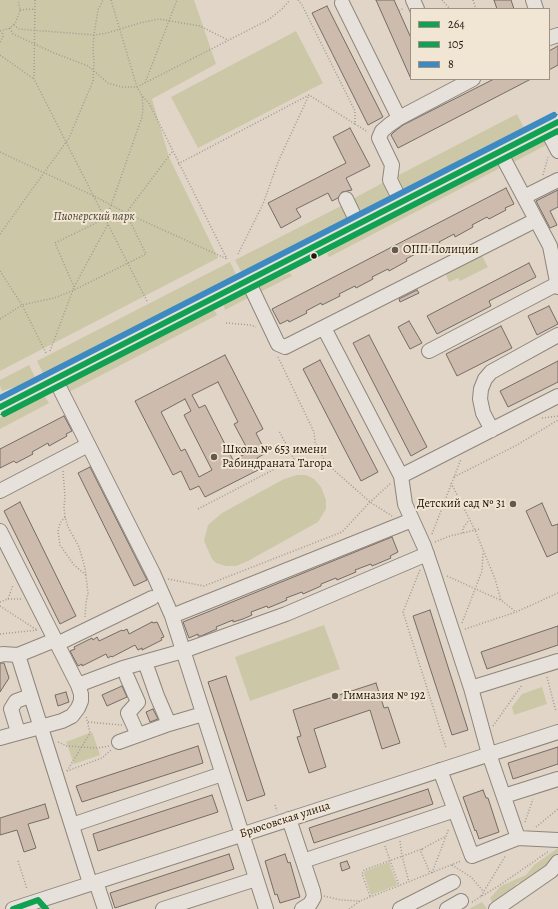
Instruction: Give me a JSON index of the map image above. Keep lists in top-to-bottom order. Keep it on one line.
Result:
{"streets":{"street":["Брюсовская улица"]},"parks":["Пионерский парк"],"places":["ОПП Полиции","Школа № 653 имени Рабиндраната Тагора","Детский сад № 31","Гимназия № 192"],"lines":["transit line 8","transit line 264","transit line 105"],"legend":["264","105","8"]}
